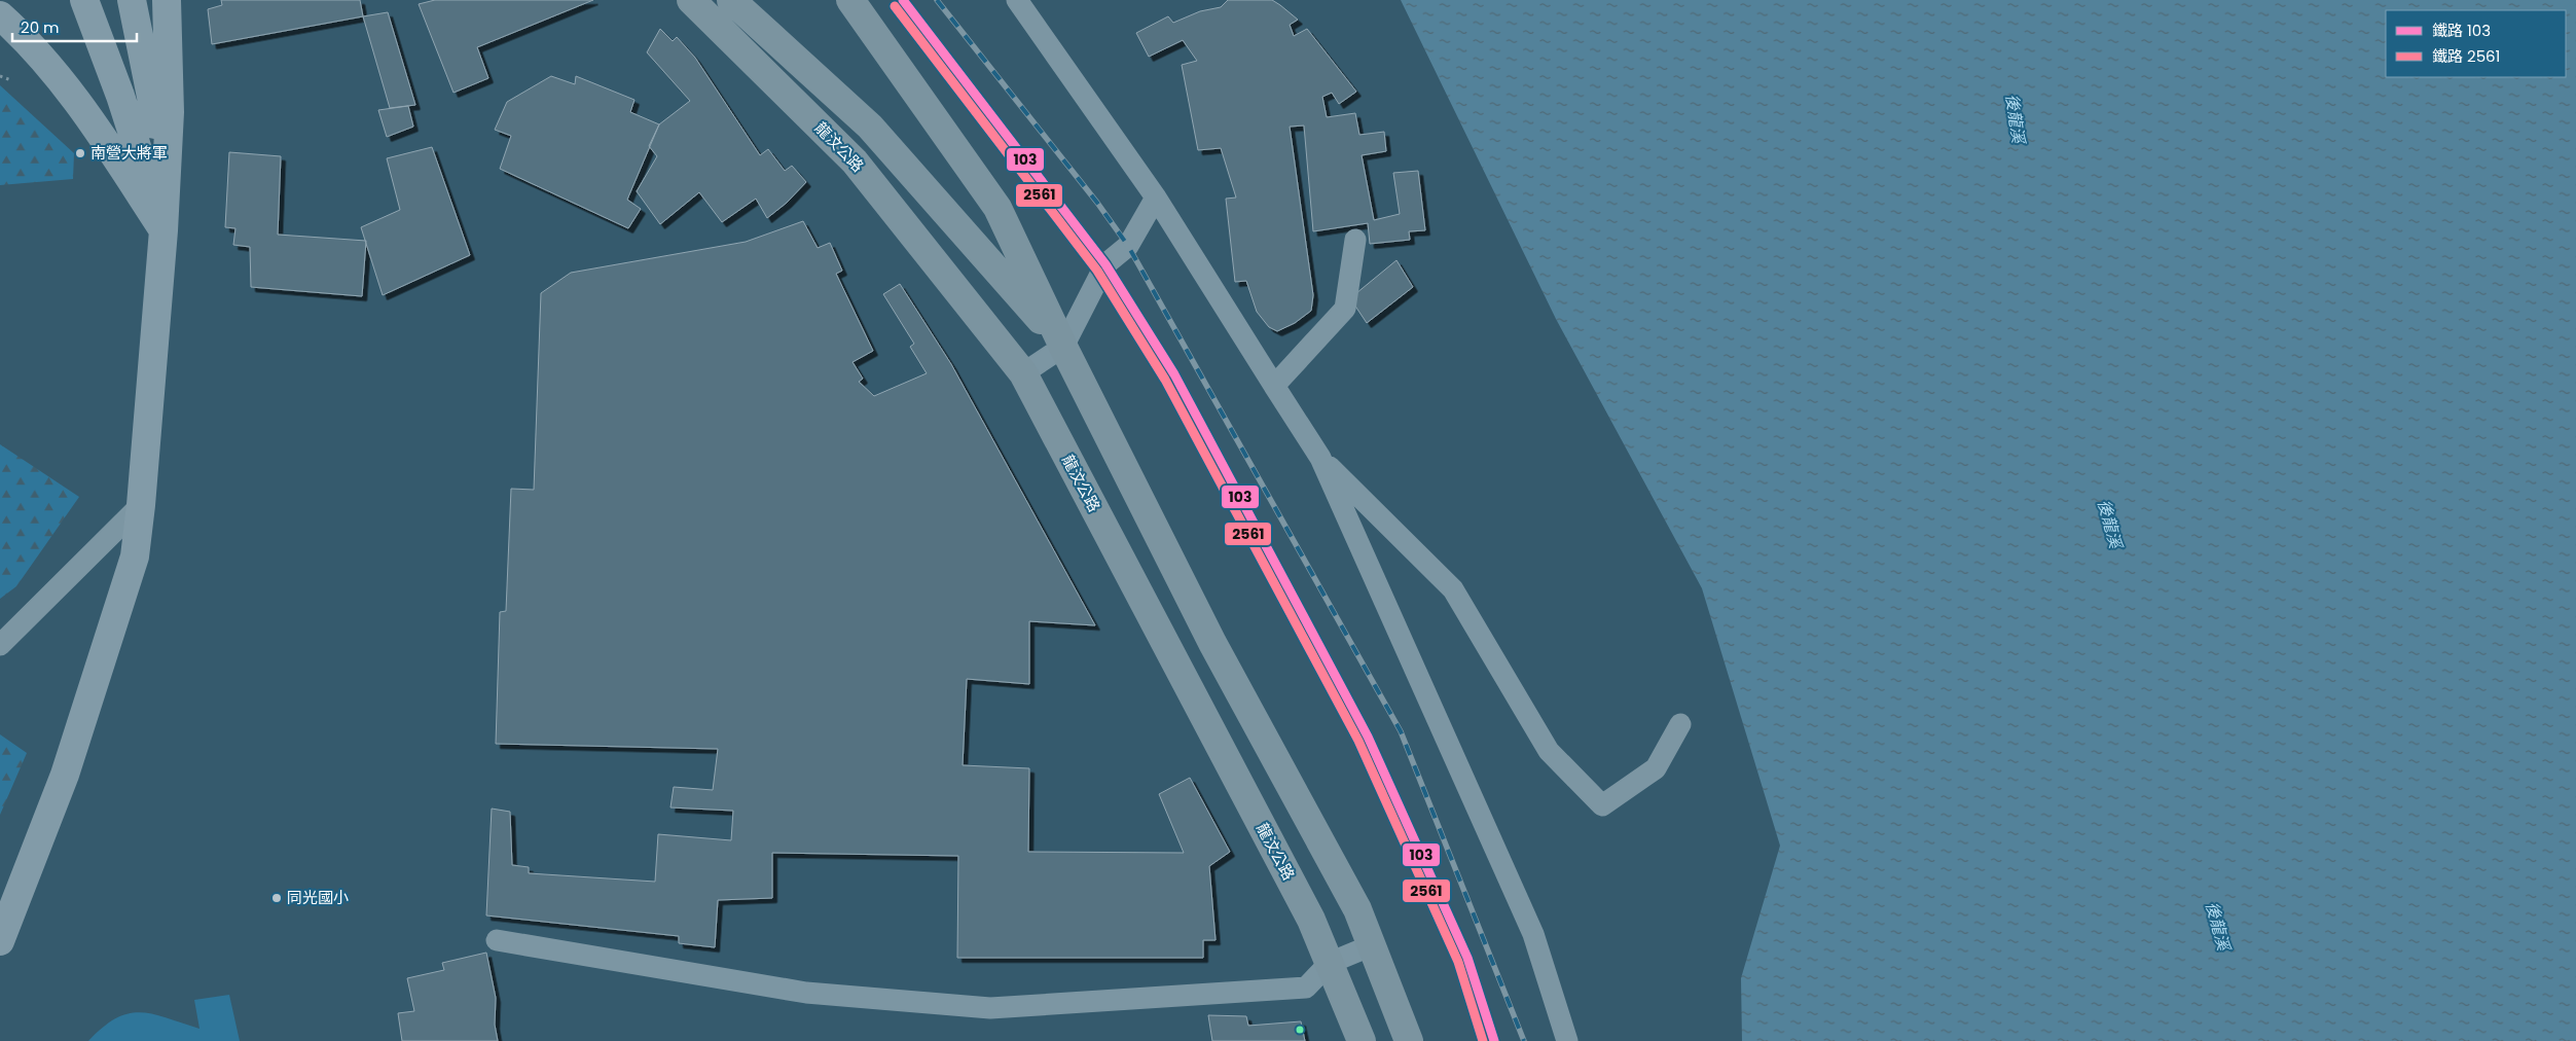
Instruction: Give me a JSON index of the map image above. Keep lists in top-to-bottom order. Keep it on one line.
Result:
{"streets":{"main road":["龍汶公路"]},"water":["後龍溪"],"places":["南營大將軍","同光國小"],"lines":["rail line 103","rail line 2561"],"legend":["鐵路 103","鐵路 2561"],"scale_bar":"20 m"}
